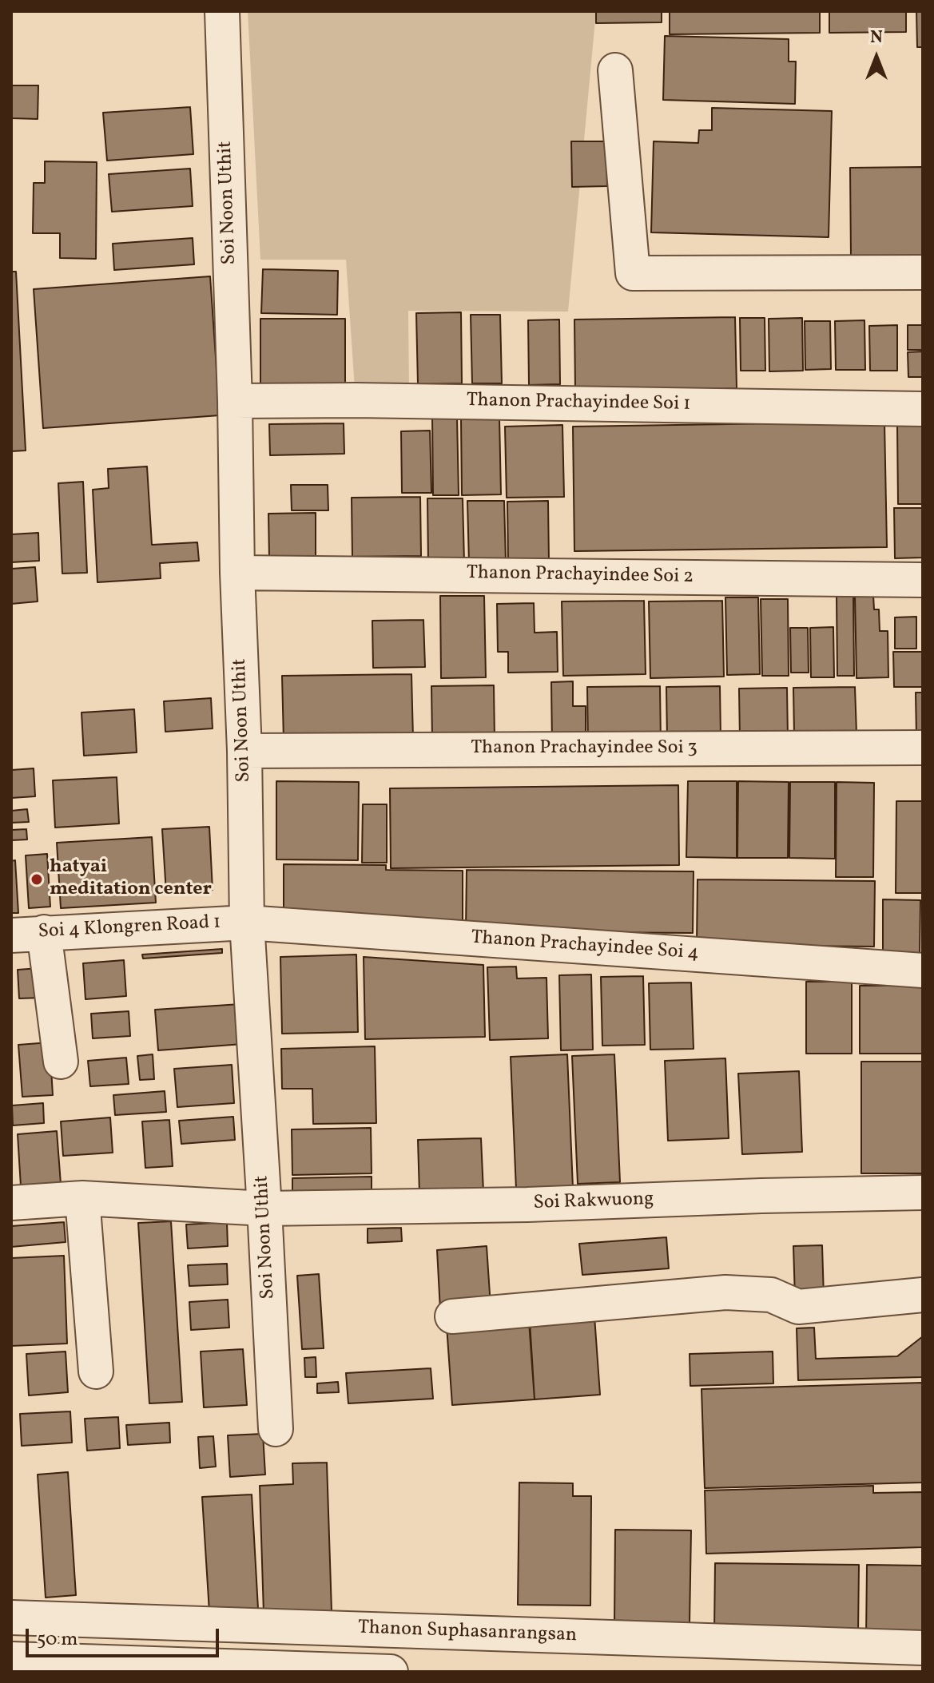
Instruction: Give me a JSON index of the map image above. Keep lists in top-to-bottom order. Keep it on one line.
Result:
{"streets":{"street":["Soi Noon Uthit","Thanon Prachayindee Soi 1","Thanon Prachayindee Soi 2","Thanon Prachayindee Soi 3","Soi 4 Klongren Road 1","Thanon Prachayindee Soi 4","Soi Rakwuong","Thanon Suphasanrangsan"]},"crossings":[["Soi Noon Uthit","Thanon Prachayindee Soi 1"],["Soi Noon Uthit","Thanon Prachayindee Soi 2"],["Soi Noon Uthit","Thanon Prachayindee Soi 3"],["Soi Noon Uthit","Soi 4 Klongren Road 1"],["Soi Noon Uthit","Thanon Prachayindee Soi 4"],["Soi Noon Uthit","Soi Rakwuong"],["Soi 4 Klongren Road 1","Thanon Prachayindee Soi 4"]],"places":["hatyai meditation center"],"scale_bar":"50 m","north":"top"}
